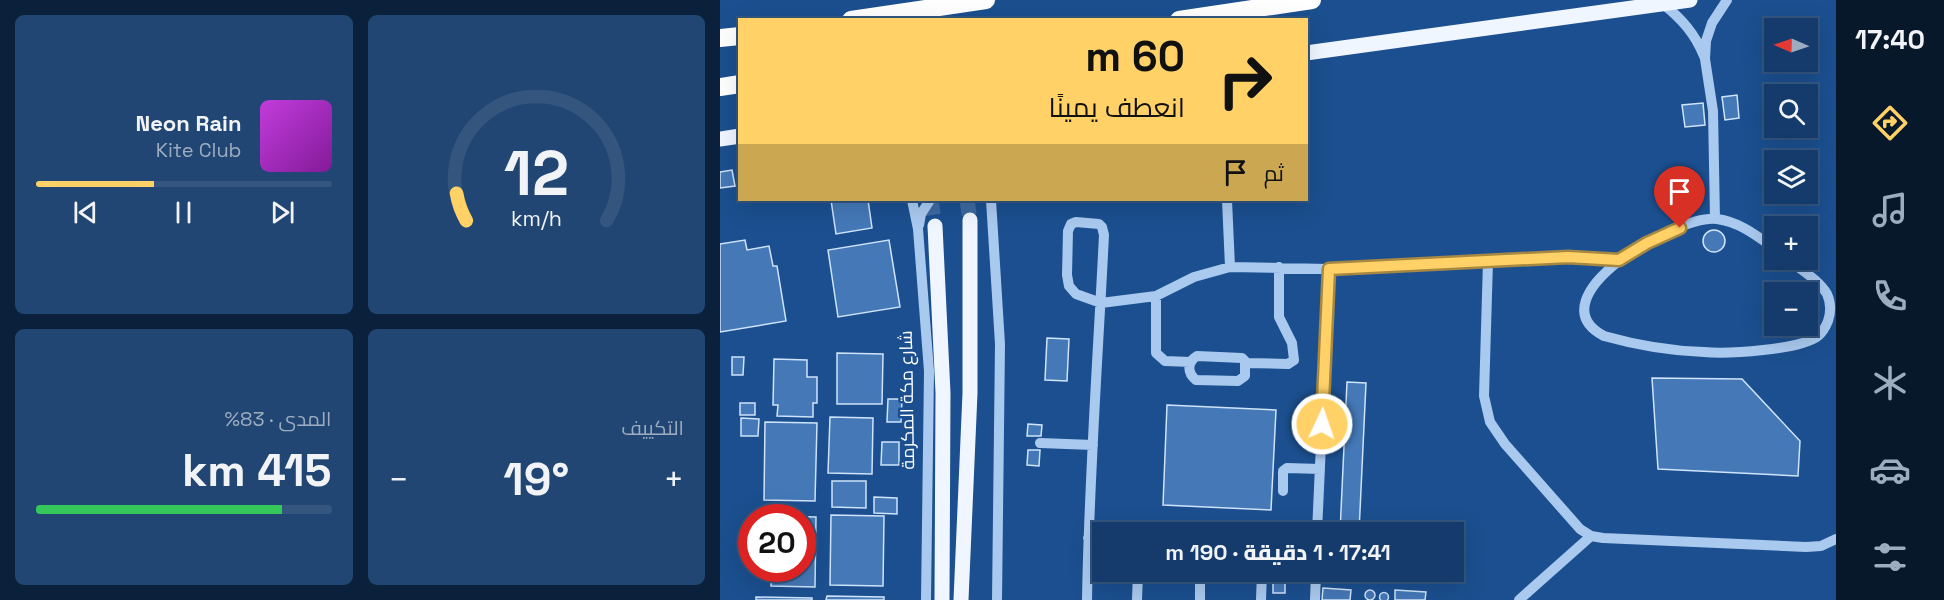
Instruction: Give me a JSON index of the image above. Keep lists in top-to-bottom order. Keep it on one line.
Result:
{"streets":{"main road":["شارع مكة المكرمة"]},"north":"left","page":{"tabs":"17:40","map_buttons":["+","−"],"turn":["60 m","انعطف يمينًا"],"song":["Neon Rain","Kite Club"],"then":"ثم","tile":["التكييف",["المدى · 83%","415 km"]],"heat":["−","19°","+"],"limit":"20","trip":"17:41 · 1 دقيقة · 190 m","gauge":["12","km/h"]}}
